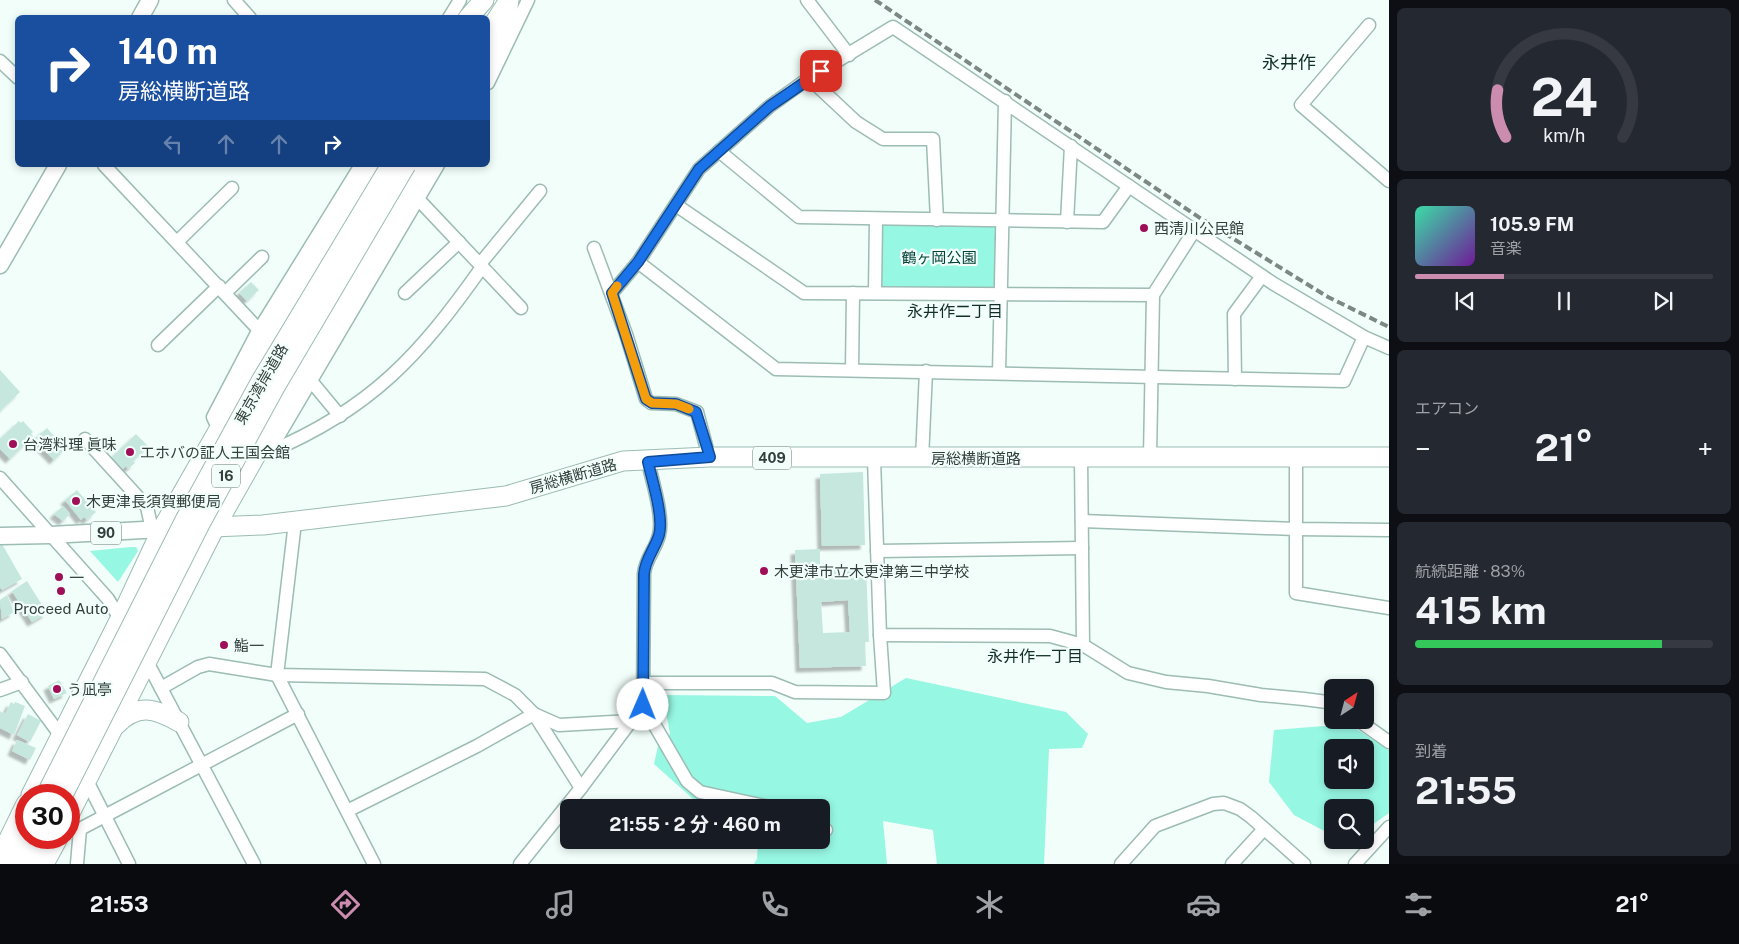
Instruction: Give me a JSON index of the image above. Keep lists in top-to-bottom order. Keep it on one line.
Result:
{"streets":{"highway":["東京湾岸道路","409","房総横断道路","16"],"main road":["90"]},"crossings":[["房総横断道路","16"]],"districts":["永井作","永井作二丁目","永井作一丁目"],"parks":["鶴ヶ岡公園"],"places":["西清川公民館","台湾料理 眞味","エホバの証人王国会館","木更津長須賀郵便局","木更津市立木更津第三中学校","一","Proceed Auto","鮨一","う凪亭"],"north":"top right","page":{"turn":["140 m","房総横断道路"],"song":["105.9 FM","音楽"],"tile":["エアコン",["航続距離 · 83%","415 km"],["到着","21:55"]],"heat":["−","21°","+"],"limit":"30","trip":"21:55 · 2 分 · 460 m","tabs":["21:53","21°"],"gauge":["24","km/h"]}}
